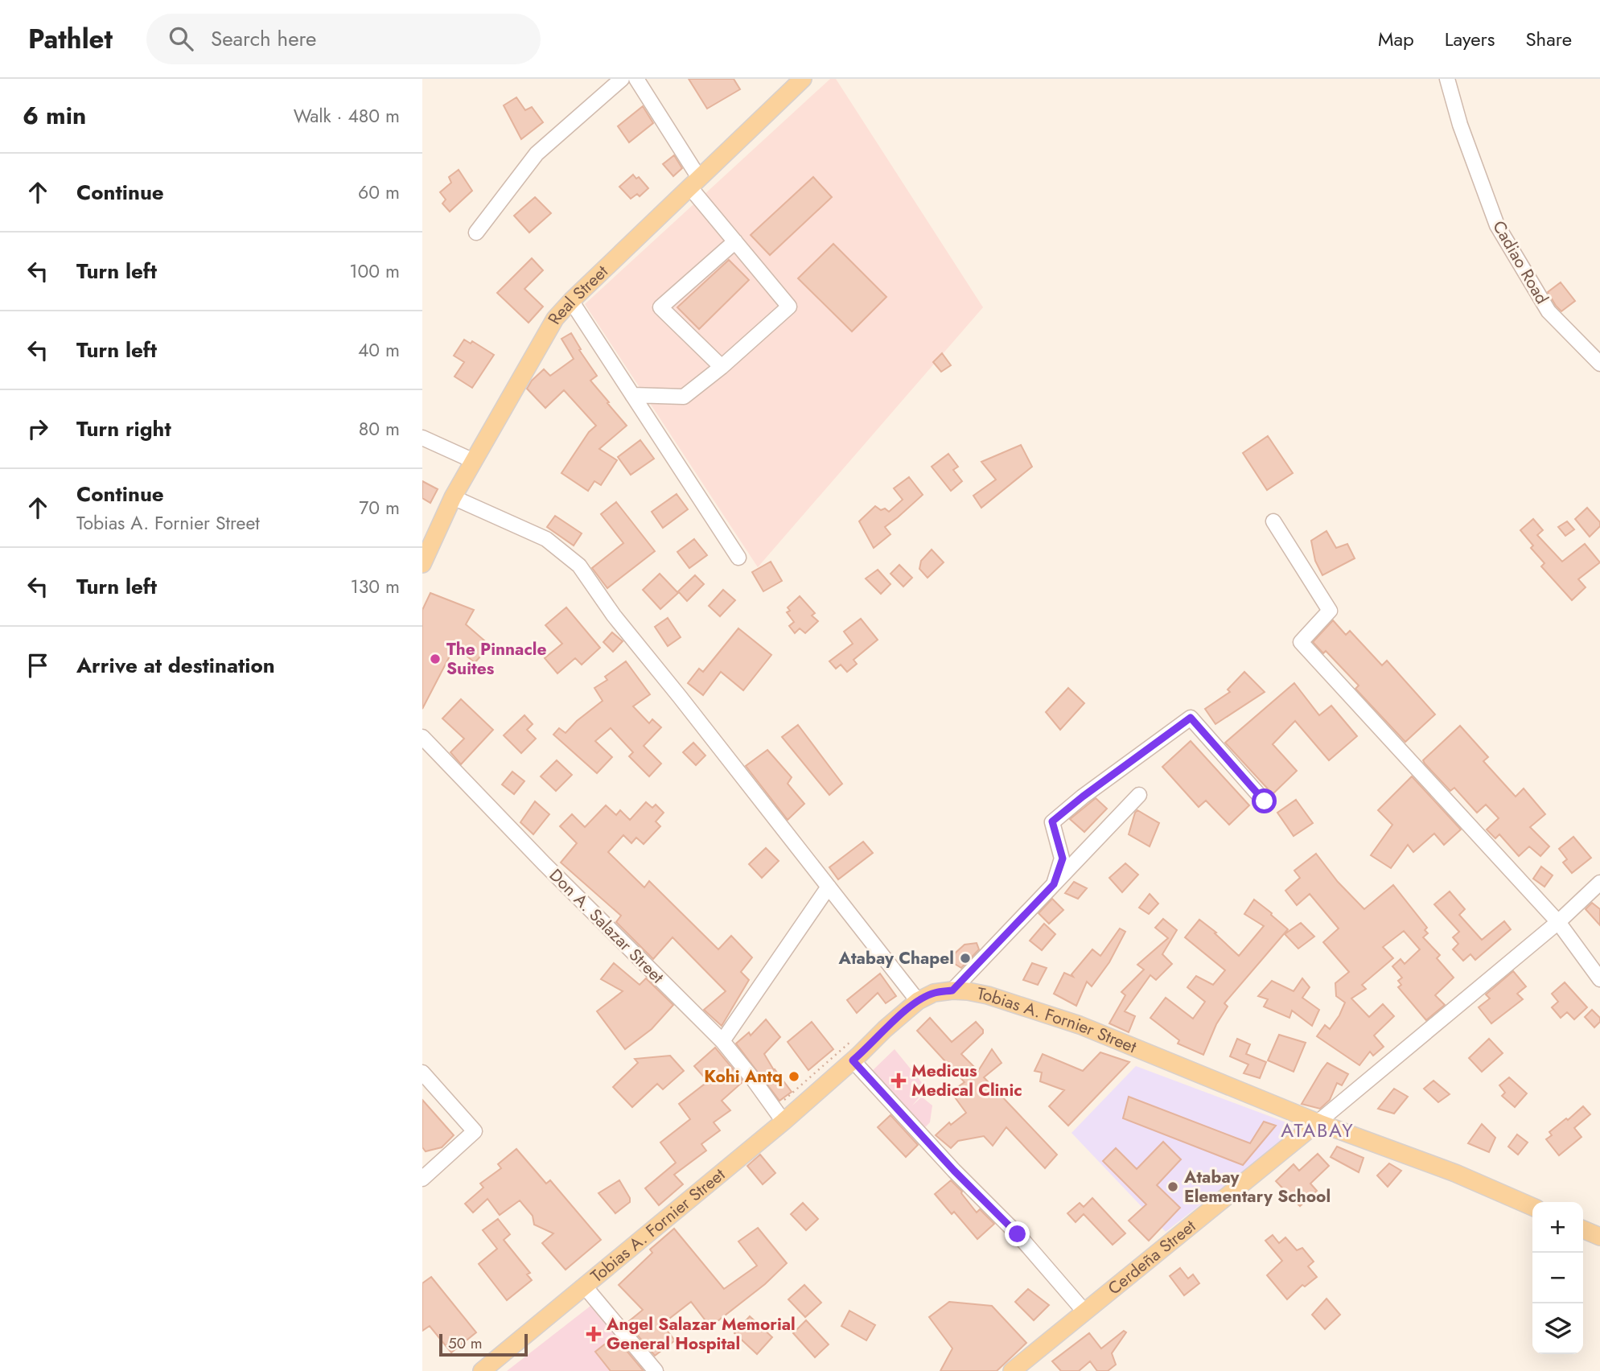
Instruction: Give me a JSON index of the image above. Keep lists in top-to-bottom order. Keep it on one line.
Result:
{"streets":{"main road":["Real Street","Tobias A. Fornier Street","Cerdeña Street"],"street":["Cadiao Road","Don A. Salazar Street"]},"crossings":[["Don A. Salazar Street","Tobias A. Fornier Street"],["Tobias A. Fornier Street","Cerdeña Street"]],"districts":["ATABAY"],"places":{"other":["The Pinnacle Suites","Atabay Chapel","Kohi Antq","Atabay Elementary School"],"health":["Medicus Medical Clinic","Angel Salazar Memorial General Hospital"]},"scale_bar":"50 m","page":{"header":"Pathlet","search":"Search here","nav":["Map","Layers","Share"],"heading":["6 min","Walk · 480 m"],"list":[["Continue","60 m"],["Turn left","100 m"],["Turn left","40 m"],["Turn right","80 m"],["Continue","Tobias A. Fornier Street","70 m"],["Turn left","130 m"],"Arrive at destination"],"map_buttons":["+","−"],"scale":"50 m"}}
